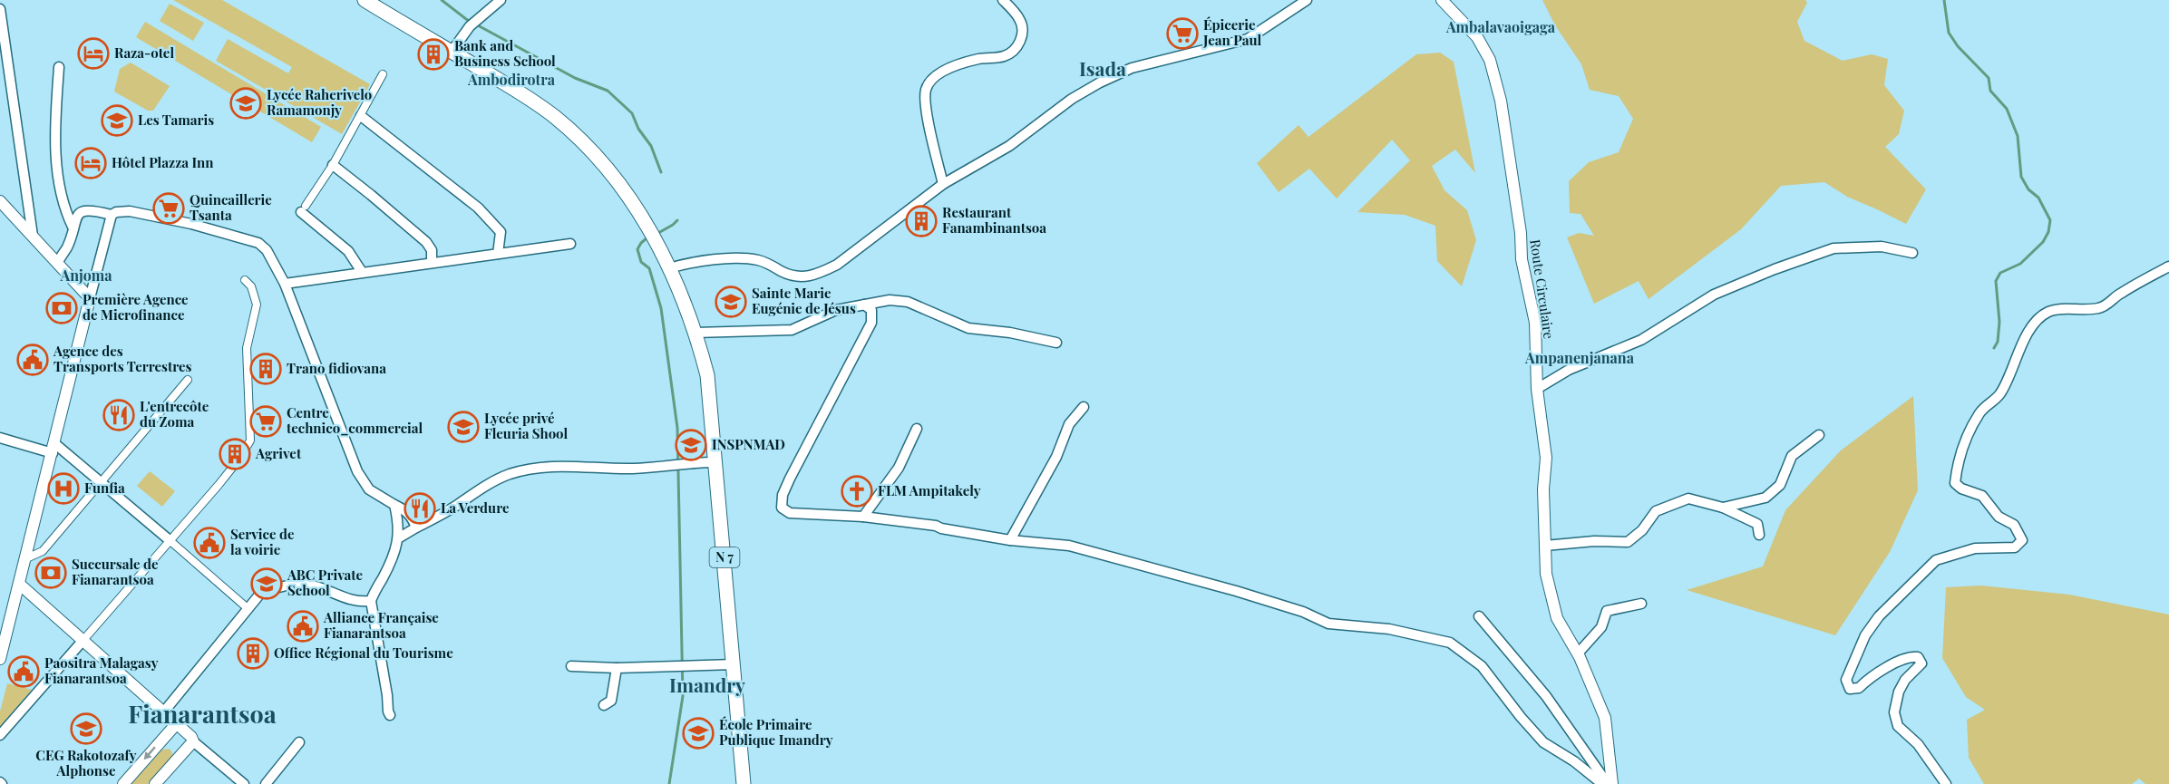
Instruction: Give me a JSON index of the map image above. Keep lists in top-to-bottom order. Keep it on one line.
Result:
{"streets":{"main road":["N 7"],"street":["Route Circulaire"]},"districts":["Ambalavaoigaga","Isada","Ambodirotra","Anjoma","Ampanenjanana","Imandry","Fianarantsoa"],"places":{"supermarket":["Épicerie Jean Paul","Quincaillerie Tsanta","Centre technico_commercial"],"hotel":["Raza-otel","Hôtel Plazza Inn"],"building":["Bank and Business School","Restaurant Fanambinantsoa","Trano fidiovana","Agrivet","Office Régional du Tourisme"],"school or university":["Lycée Raherivelo Ramamonjy","Les Tamaris","Sainte Marie Eugénie de Jésus","Lycée privé Fleuria Shool","INSPNMAD","ABC Private School","CEG Rakotozafy Alphonse","École Primaire Publique Imandry"],"bank":["Première Agence de Microfinance","Succursale de Fianarantsoa"],"public building":["Agence des Transports Terrestres","Service de la voirie","Alliance Française Fianarantsoa","Paositra Malagasy Fianarantsoa"],"restaurant":["L'entrecôte du Zoma","La Verdure"],"hospital":["Funfia"],"church":["FLM Ampitakely"]}}
